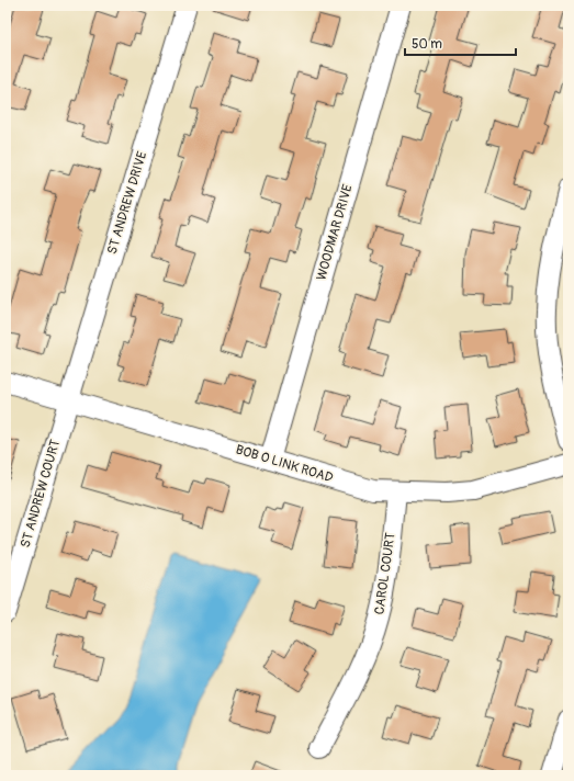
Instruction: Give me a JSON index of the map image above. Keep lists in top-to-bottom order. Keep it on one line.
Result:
{"streets":{"street":["ST ANDREW DRIVE","WOODMAR DRIVE","BOB O LINK ROAD","ST ANDREW COURT","CAROL COURT"]},"crossings":[["ST ANDREW DRIVE","BOB O LINK ROAD"],["ST ANDREW DRIVE","ST ANDREW COURT"],["WOODMAR DRIVE","BOB O LINK ROAD"],["BOB O LINK ROAD","ST ANDREW COURT"],["BOB O LINK ROAD","CAROL COURT"]],"scale_bar":"50 m"}
